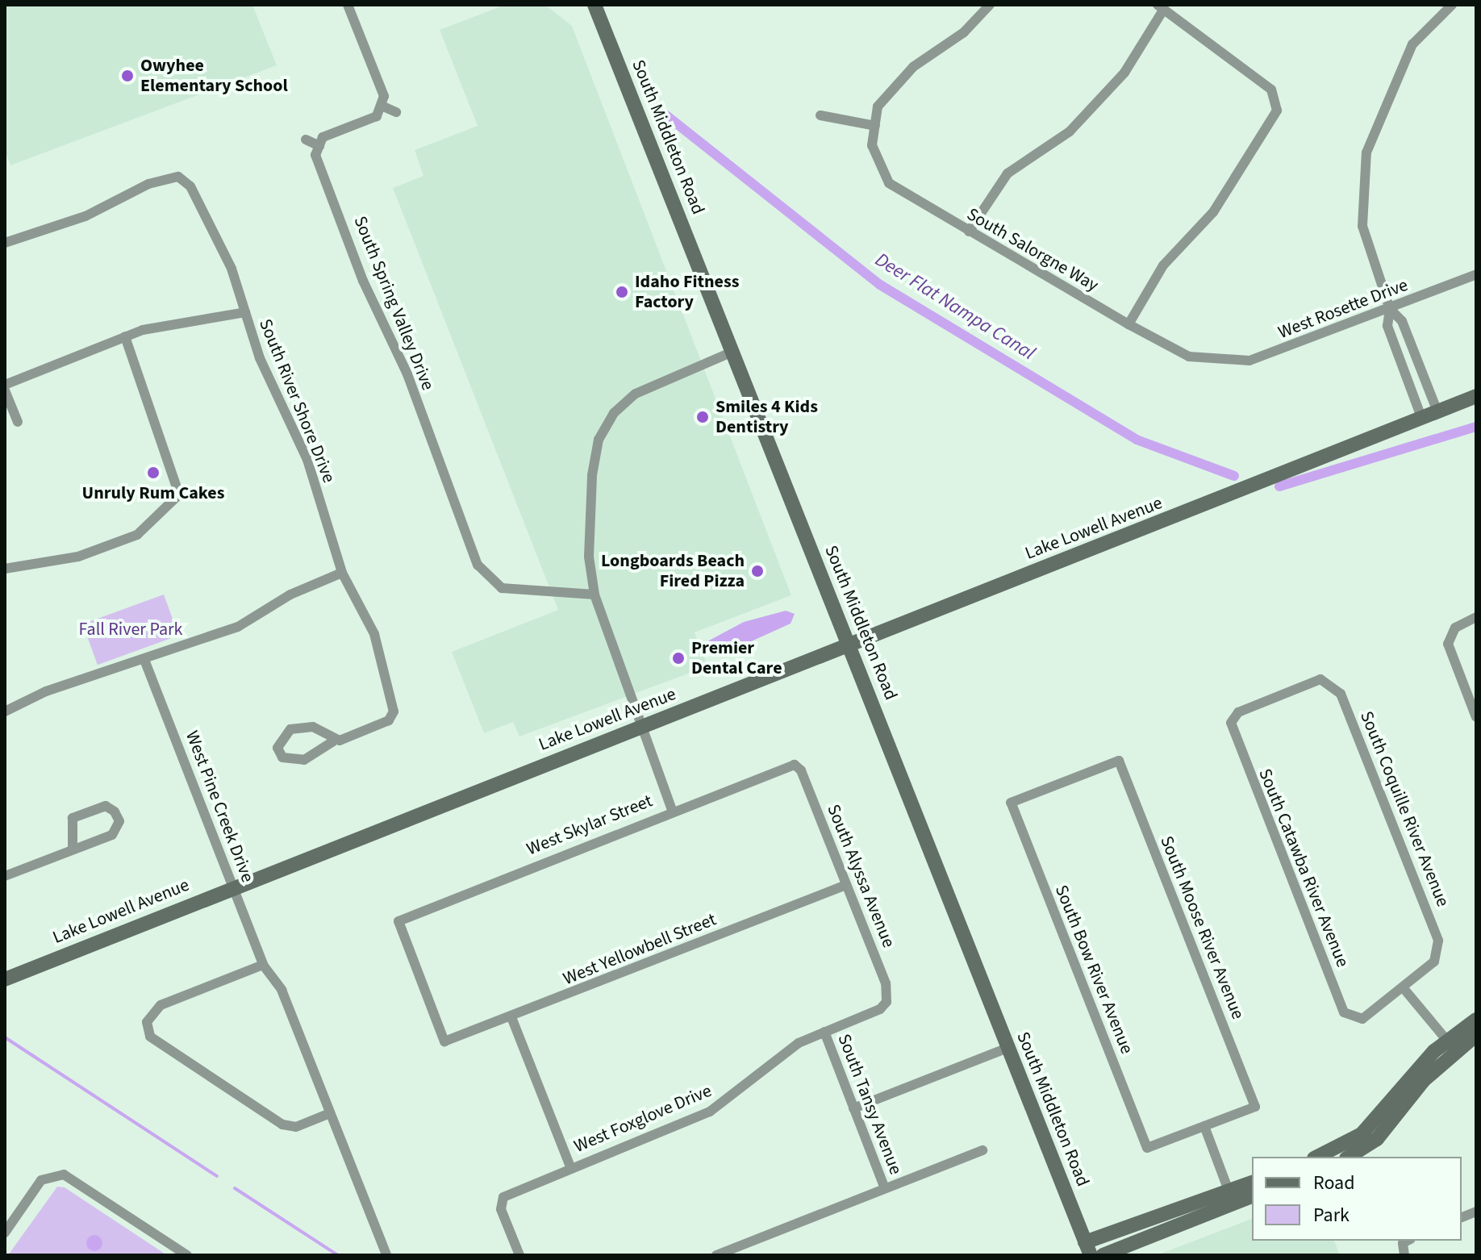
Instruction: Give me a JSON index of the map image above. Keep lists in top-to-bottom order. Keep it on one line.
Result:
{"streets":{"main road":["South Middleton Road","Lake Lowell Avenue"],"street":["South Salorgne Way","South Spring Valley Drive","West Rosette Drive","South River Shore Drive","West Pine Creek Drive","South Coquille River Avenue","West Skylar Street","South Catawba River Avenue","South Alyssa Avenue","South Moose River Avenue","West Yellowbell Street","South Bow River Avenue","South Tansy Avenue","West Foxglove Drive"]},"crossings":[["South Middleton Road","Lake Lowell Avenue"],["South Salorgne Way","West Rosette Drive"],["Lake Lowell Avenue","West Pine Creek Drive"],["South Coquille River Avenue","South Catawba River Avenue"],["West Skylar Street","South Alyssa Avenue"],["West Skylar Street","West Yellowbell Street"],["South Alyssa Avenue","West Yellowbell Street"],["South Alyssa Avenue","West Foxglove Drive"],["South Moose River Avenue","South Bow River Avenue"],["South Tansy Avenue","West Foxglove Drive"]],"water":["Deer Flat Nampa Canal"],"parks":["Fall River Park"],"places":["Owyhee Elementary School","Idaho Fitness Factory","Smiles 4 Kids Dentistry","Unruly Rum Cakes","Longboards Beach Fired Pizza","Premier Dental Care"],"legend":["Road","Park"]}
